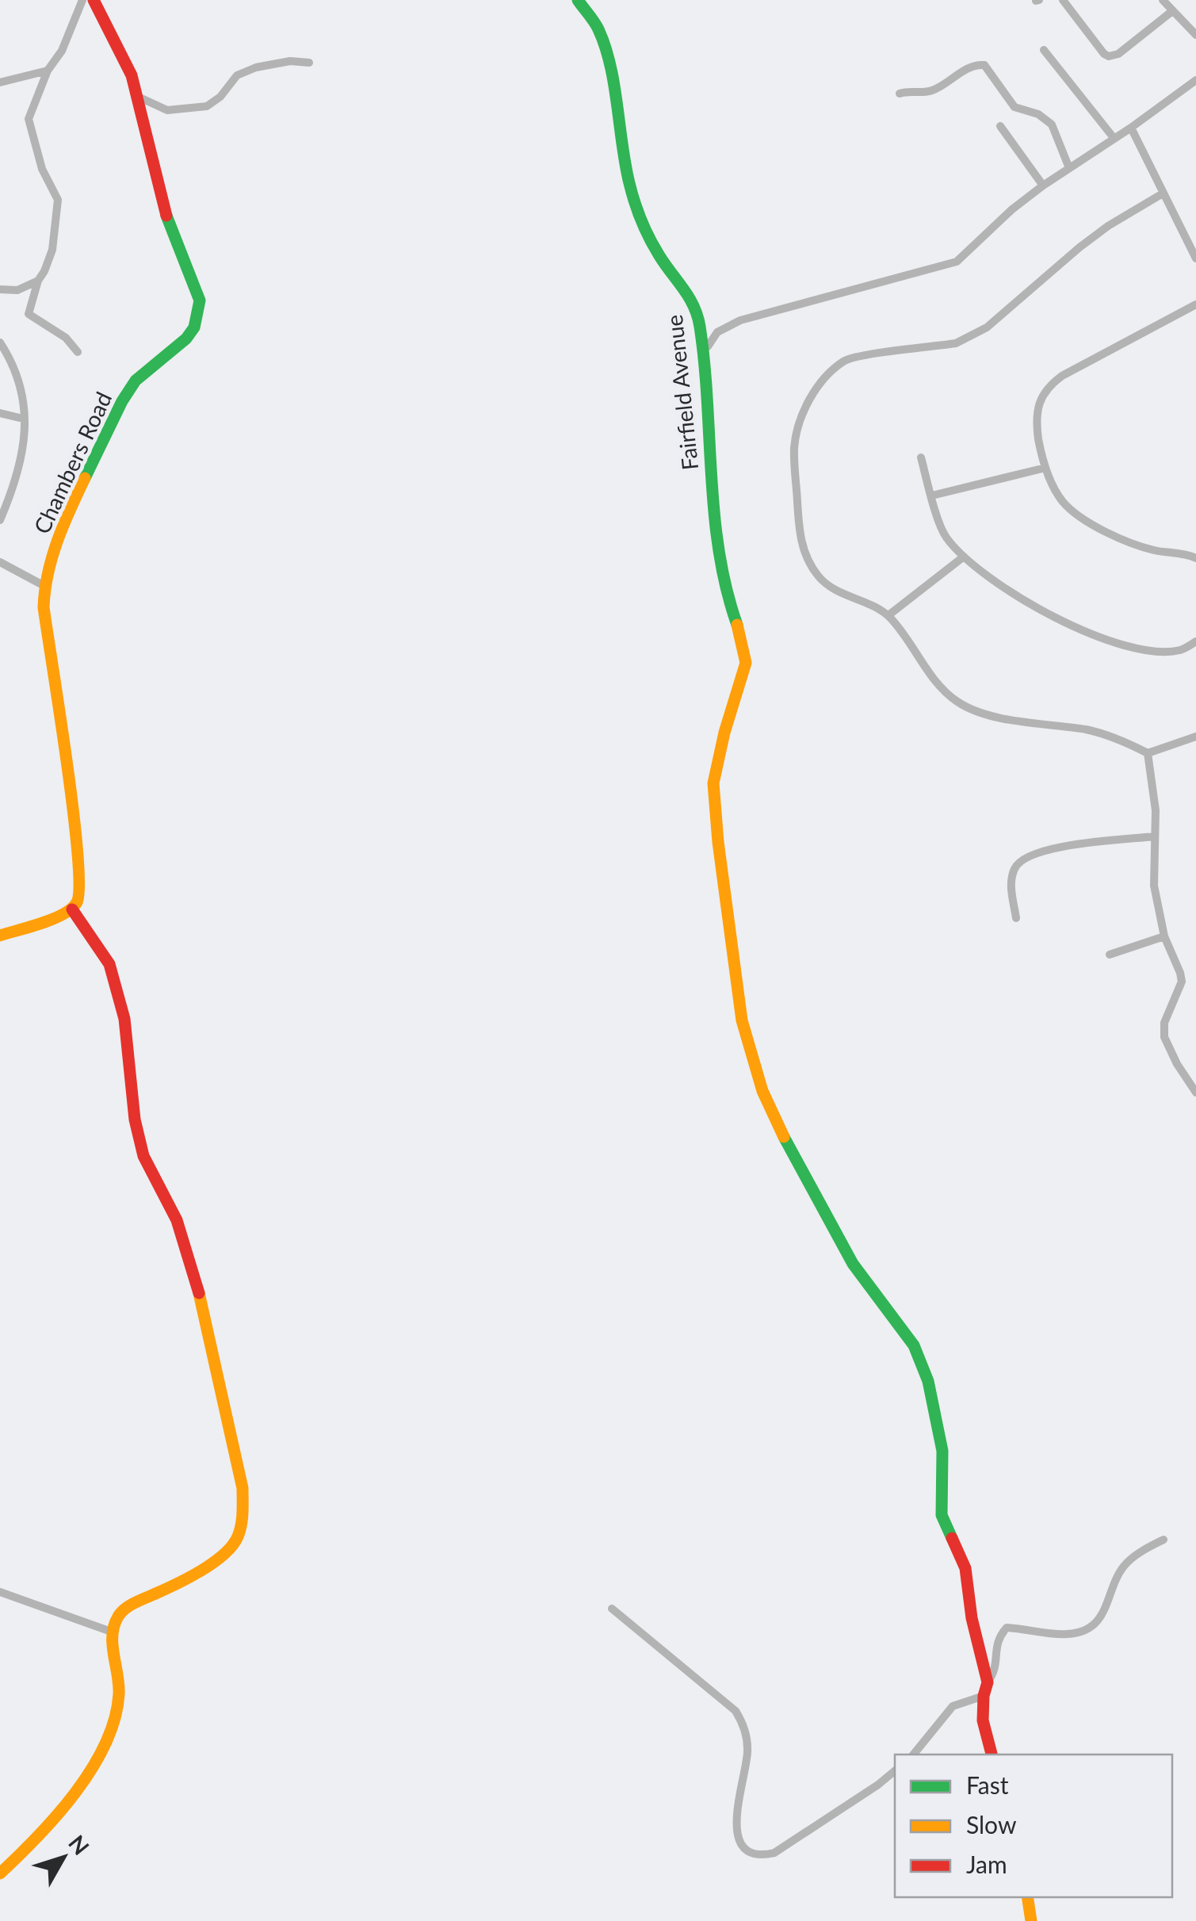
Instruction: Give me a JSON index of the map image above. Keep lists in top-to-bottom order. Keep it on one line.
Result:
{"streets":{"street":["Fairfield Avenue","Chambers Road"]},"legend":["Fast","Slow","Jam"],"north":"top right"}
